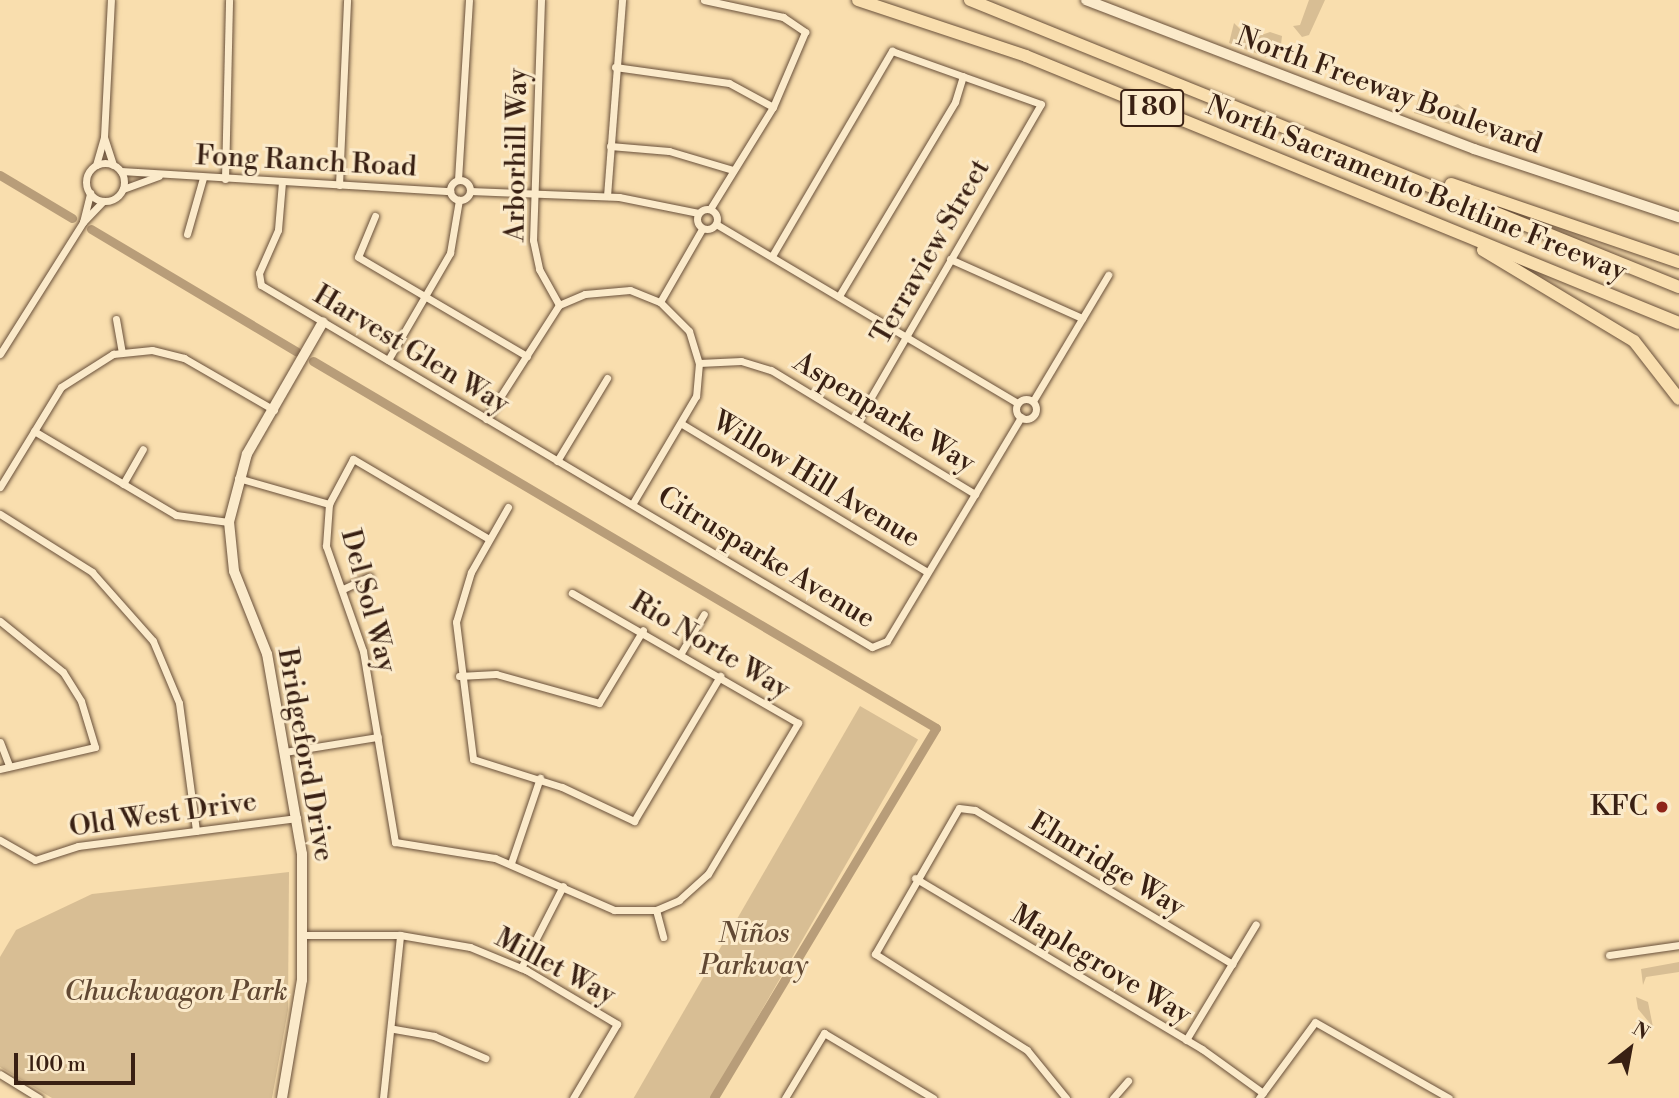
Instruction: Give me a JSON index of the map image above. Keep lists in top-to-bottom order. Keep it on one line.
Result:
{"streets":{"highway":["I 80","North Sacramento Beltline Freeway"],"street":["North Freeway Boulevard","Arborhill Way","Fong Ranch Road","Terraview Street","Harvest Glen Way","Aspenparke Way","Willow Hill Avenue","Citrusparke Avenue","Del Sol Way","Rio Norte Way","Bridgeford Drive","Old West Drive","Elmridge Way","Maplegrove Way","Millet Way"]},"crossings":[["Arborhill Way","Harvest Glen Way"],["Arborhill Way","Aspenparke Way"],["Arborhill Way","Willow Hill Avenue"],["Arborhill Way","Citrusparke Avenue"],["Fong Ranch Road","Harvest Glen Way"],["Terraview Street","Aspenparke Way"],["Harvest Glen Way","Aspenparke Way"],["Harvest Glen Way","Willow Hill Avenue"],["Harvest Glen Way","Citrusparke Avenue"],["Harvest Glen Way","Bridgeford Drive"],["Aspenparke Way","Willow Hill Avenue"],["Aspenparke Way","Citrusparke Avenue"],["Willow Hill Avenue","Citrusparke Avenue"],["Bridgeford Drive","Old West Drive"],["Bridgeford Drive","Millet Way"],["Elmridge Way","Maplegrove Way"]],"parks":["Niños Parkway","Chuckwagon Park"],"places":["KFC"],"scale_bar":"100 m","north":"top right"}
